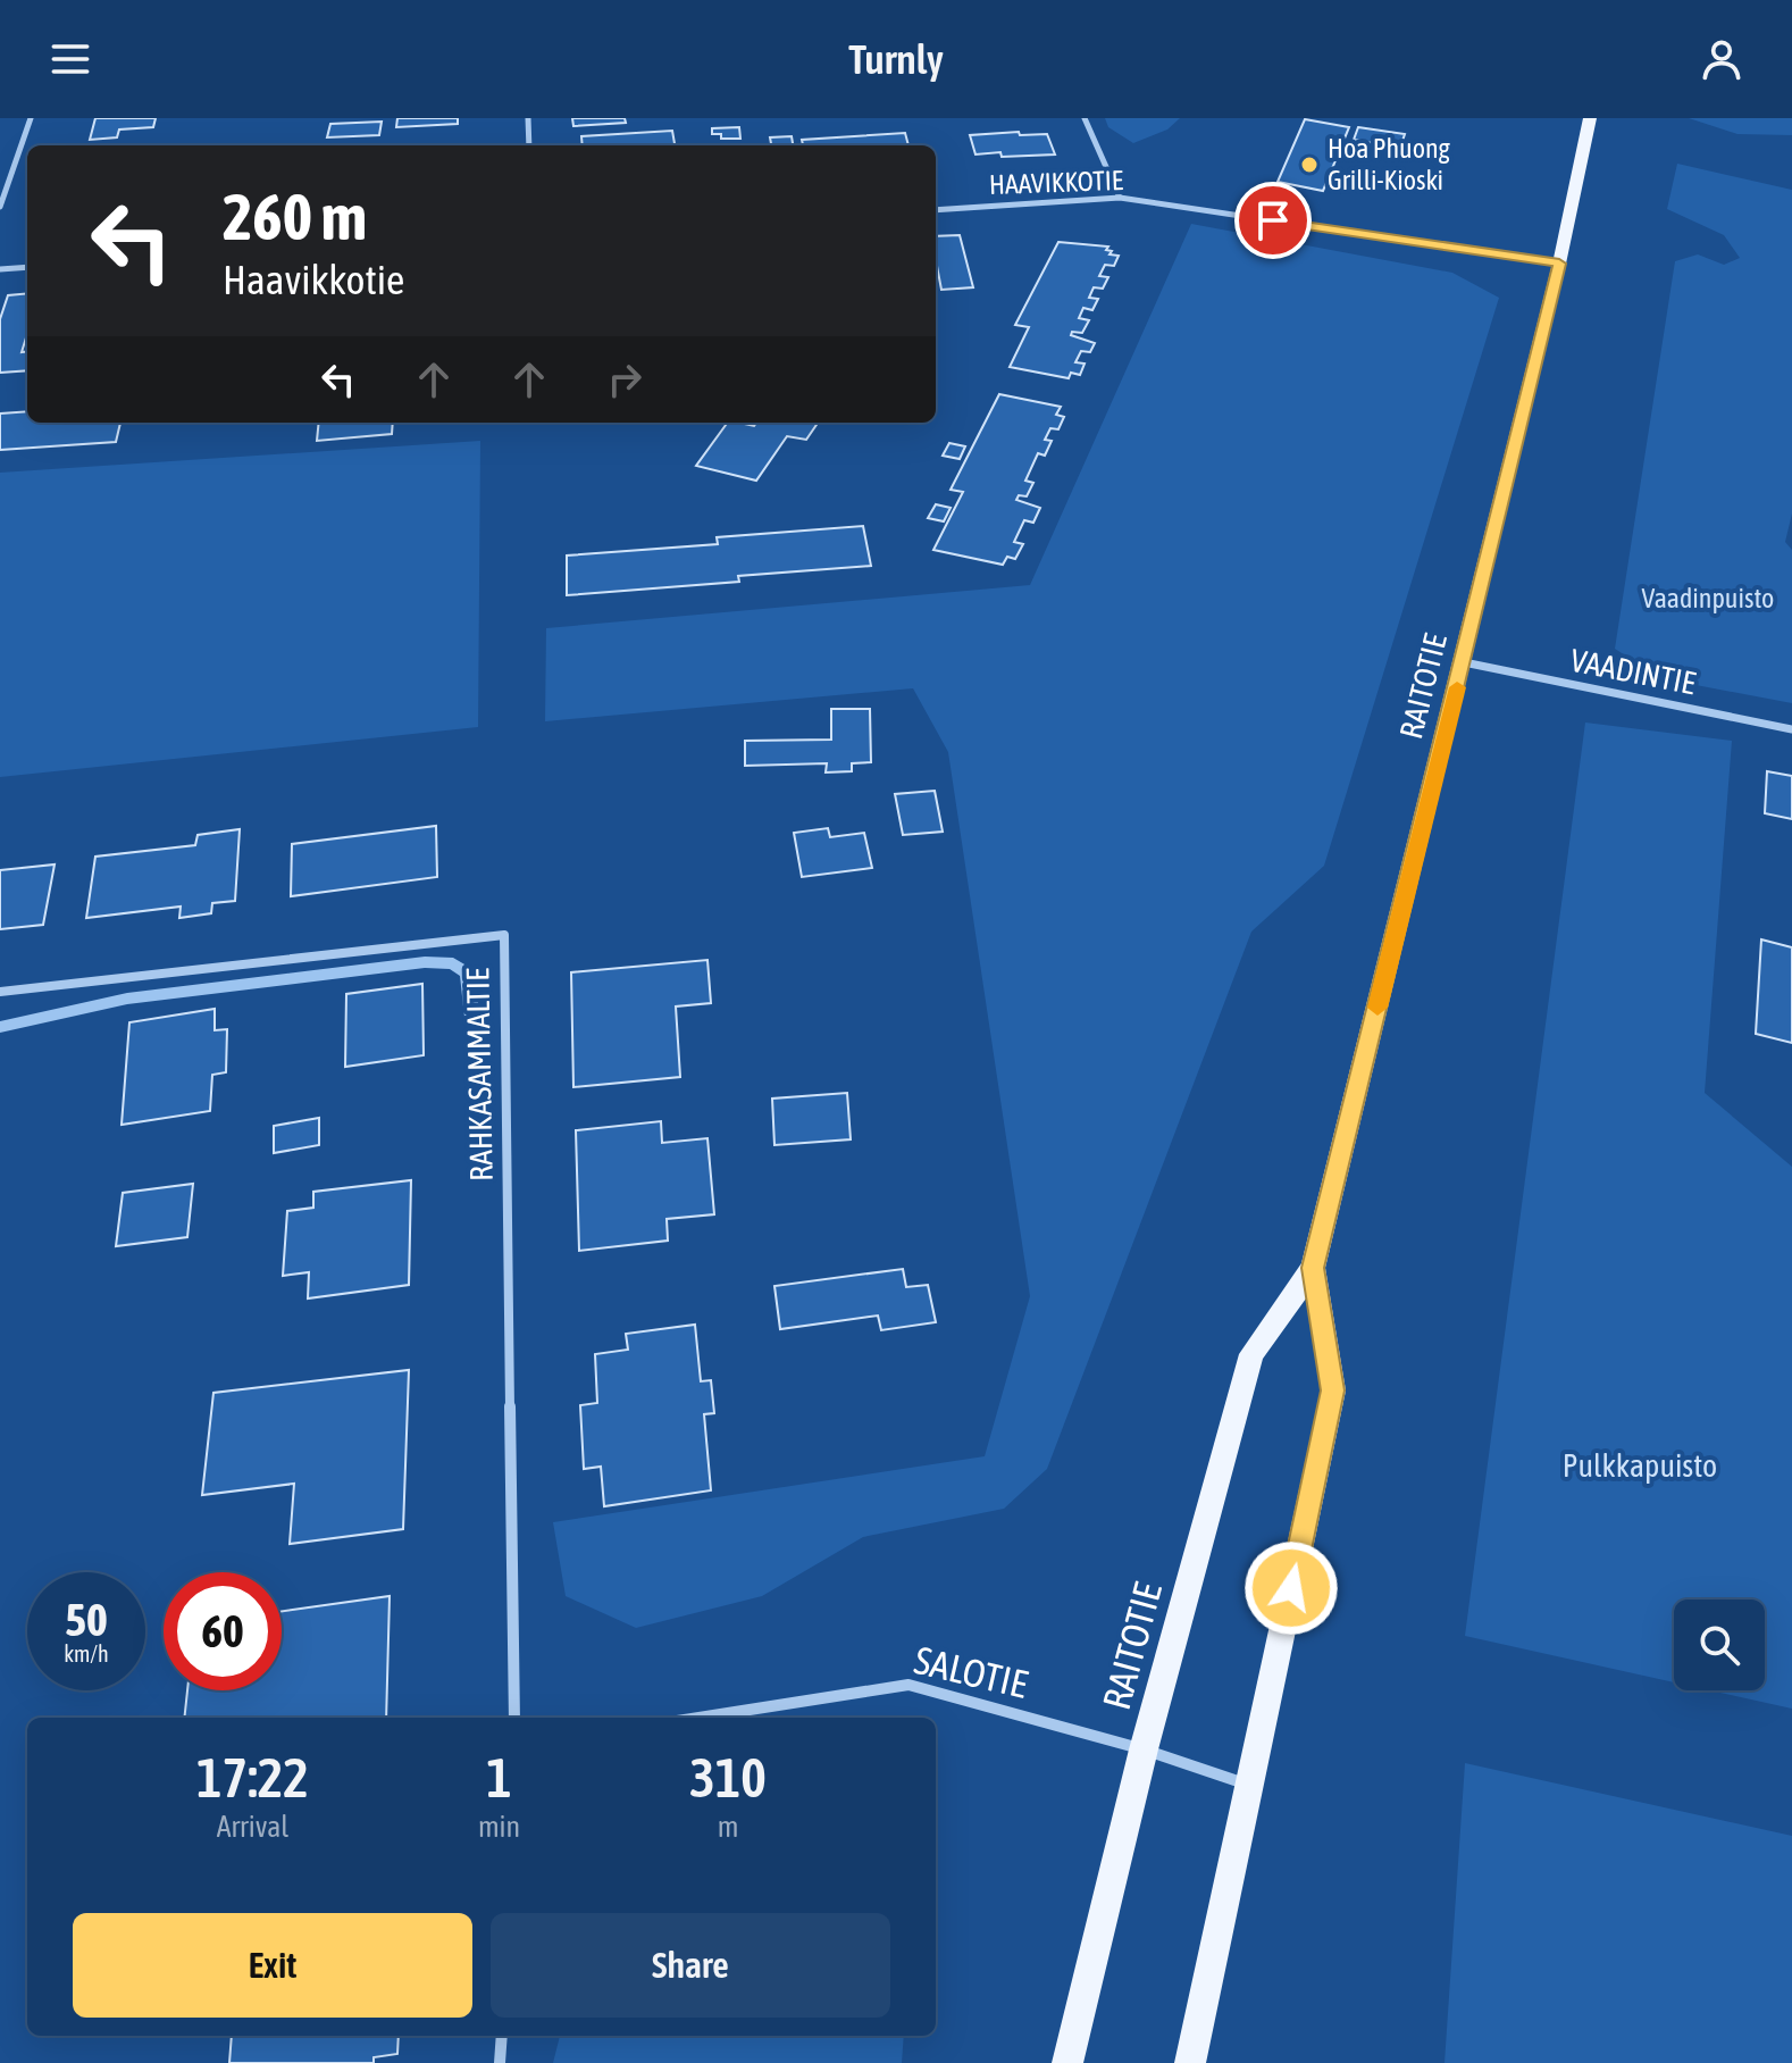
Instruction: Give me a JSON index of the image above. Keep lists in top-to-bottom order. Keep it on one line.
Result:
{"streets":{"main road":["RAITOTIE"],"street":["HAAVIKKOTIE","VAADINTIE","RAHKASAMMALTIE","SALOTIE"]},"crossings":[["HAAVIKKOTIE","RAITOTIE"],["VAADINTIE","RAITOTIE"],["RAITOTIE","SALOTIE"]],"parks":["Vaadinpuisto","Pulkkapuisto"],"places":["Hoa Phuong Grilli-Kioski"],"page":{"header":"Turnly","turn":["260 m","Haavikkotie"],"speed":"50 km/h","limit":"60","eta":["17:22","Arrival","1","min","310","m"],"buttons":["Exit","Share"]}}
